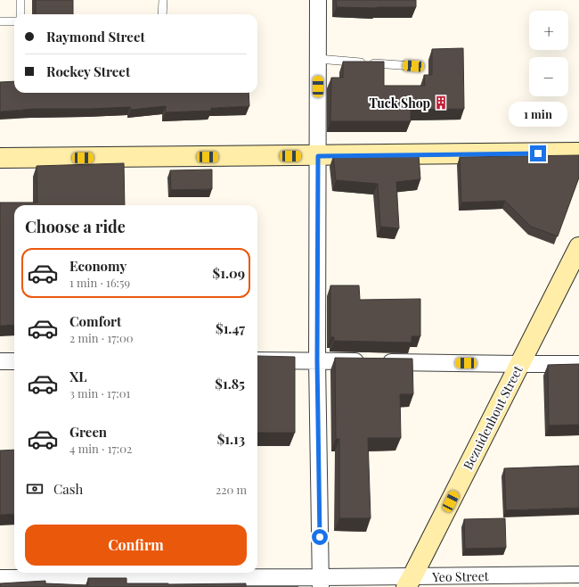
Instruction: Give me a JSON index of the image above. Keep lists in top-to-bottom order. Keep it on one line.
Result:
{"streets":{"main road":["Bezuidenhout Street"],"street":["Yeo Street"]},"crossings":[["Bezuidenhout Street","Yeo Street"]],"places":{"building":["Tuck Shop"]},"page":{"map_buttons":["+","−"],"banner":["Raymond Street","Rockey Street"],"bubble":"1 min","heading":"Choose a ride","list":[{"name":"Economy","note":"1 min · 16:59","value":"$1.09"},{"name":"Comfort","note":"2 min · 17:00","value":"$1.47"},{"name":"XL","note":"3 min · 17:01","value":"$1.85"},{"name":"Green","note":"4 min · 17:02","value":"$1.13"}],"pay":["Cash","220 m"],"buttons":"Confirm"}}
